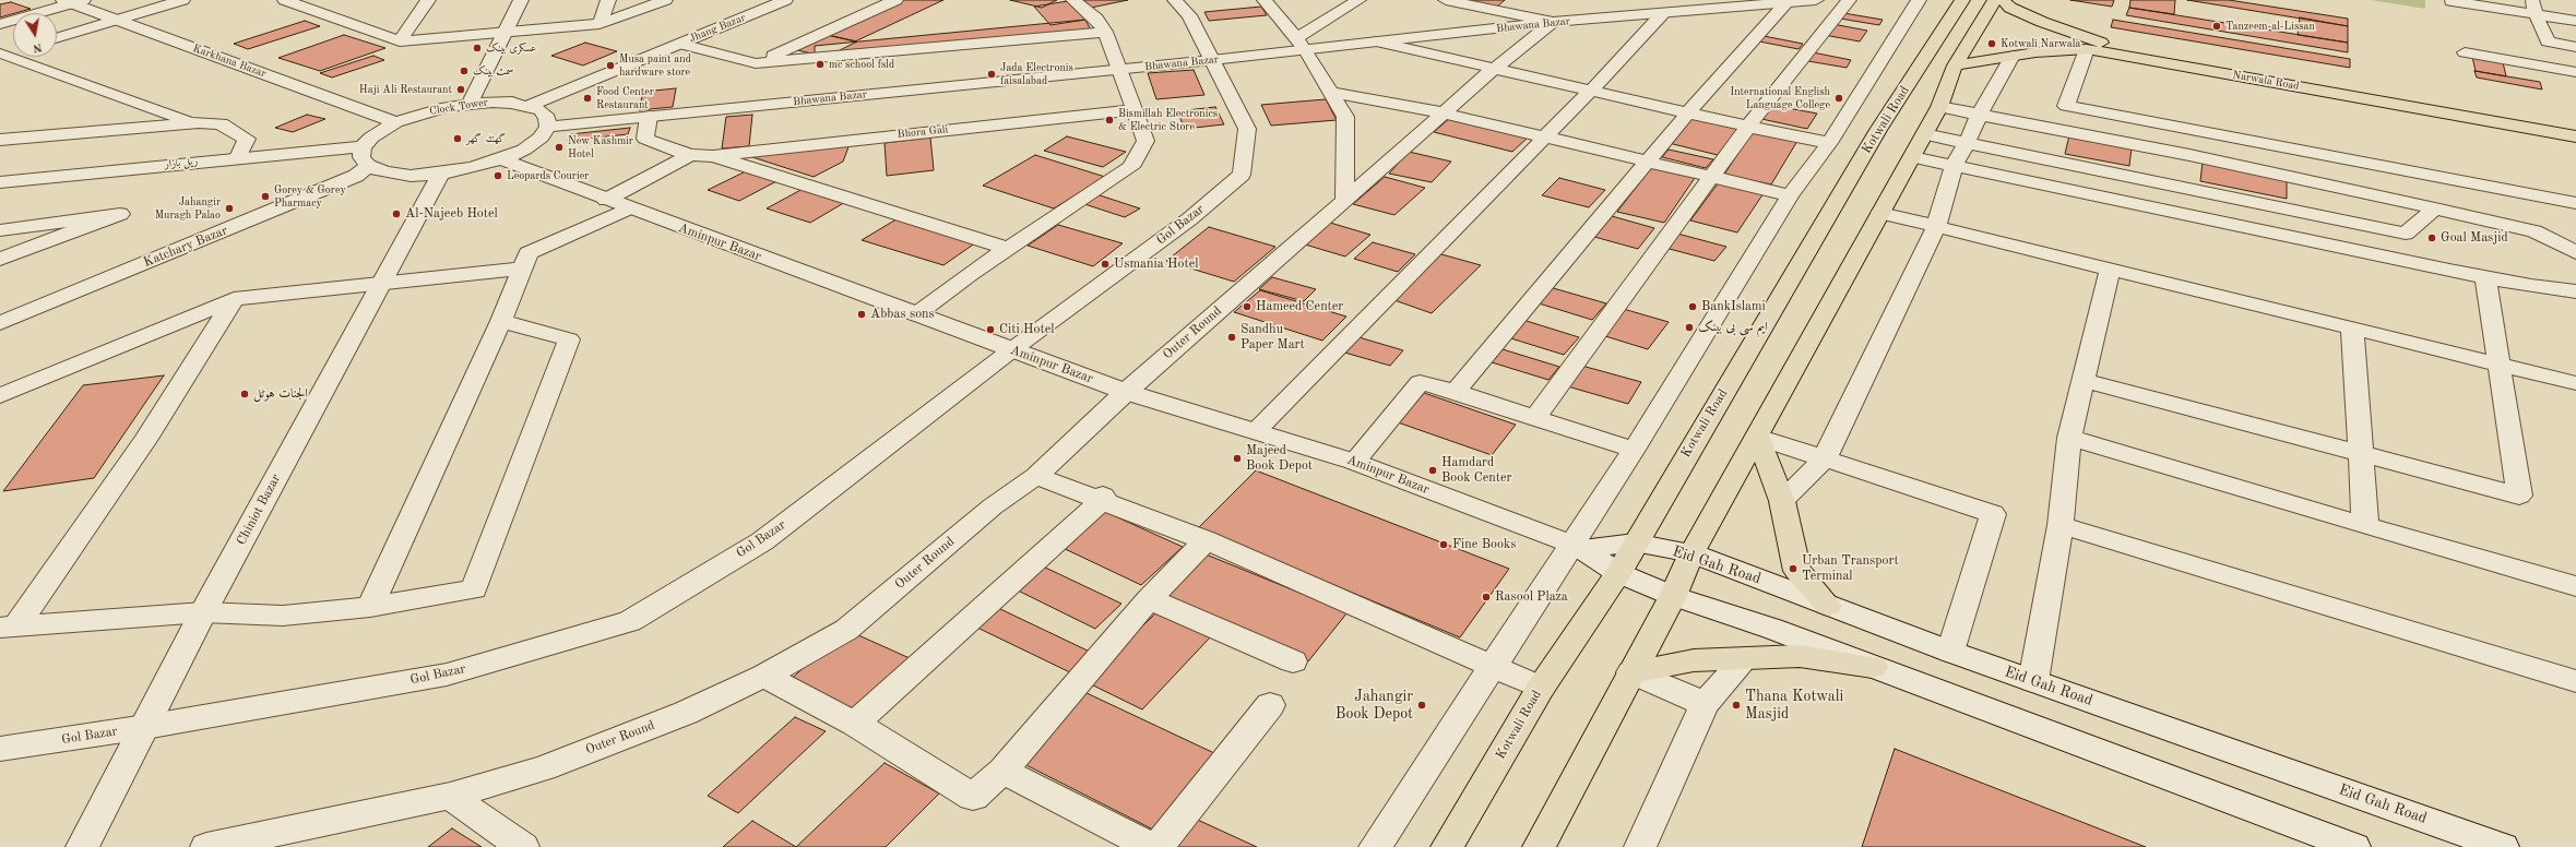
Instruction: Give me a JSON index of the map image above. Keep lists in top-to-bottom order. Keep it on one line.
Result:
{"streets":{"main road":["Narwala Road","Kotwali Road"],"street":["Bhawana Bazar","Jhang Bazar","Karkhana Bazar","Clock Tower","Bhora Gali","ریل بازار","Gol Bazar","Aminpur Bazar","Katchary Bazar","Outer Round","Chiniot Bazar","Eid Gah Road"]},"crossings":[["Bhawana Bazar","Clock Tower"],["Bhawana Bazar","Gol Bazar"],["Bhawana Bazar","Outer Round"],["Jhang Bazar","Clock Tower"],["Karkhana Bazar","Clock Tower"],["Clock Tower","ریل بازار"],["Kotwali Road","Eid Gah Road"],["Gol Bazar","Aminpur Bazar"],["Gol Bazar","Chiniot Bazar"],["Aminpur Bazar","Outer Round"],["Aminpur Bazar","Eid Gah Road"]],"places":["Tanzeem-al-Lissan","Kotwali Narwala","عسکری بینک","mc school fsld","Musa paint and hardware store","سمٹ بینک","Jada Electronis faisalabad","Haji Ali Restaurant","Food Center Restaurant","International English Language College","Bismillah Electronics & Electric Store","گھنٹہ گھر","New Kashmir Hotel","Leopards Courier","Gorey & Gorey Pharmacy","Jahangir Muragh Palao","Al-Najeeb Hotel","Goal Masjid","Usmania Hotel","Hameed Center","BankIslami","Abbas sons","ایم سی بی بینک","Citi Hotel","Sandhu Paper Mart","الجنات ہوٹل","Majeed Book Depot","Hamdard Book Center","Fine Books","Urban Transport Terminal","Rasool Plaza","Jahangir Book Depot","Thana Kotwali Masjid"],"north":"bottom"}
